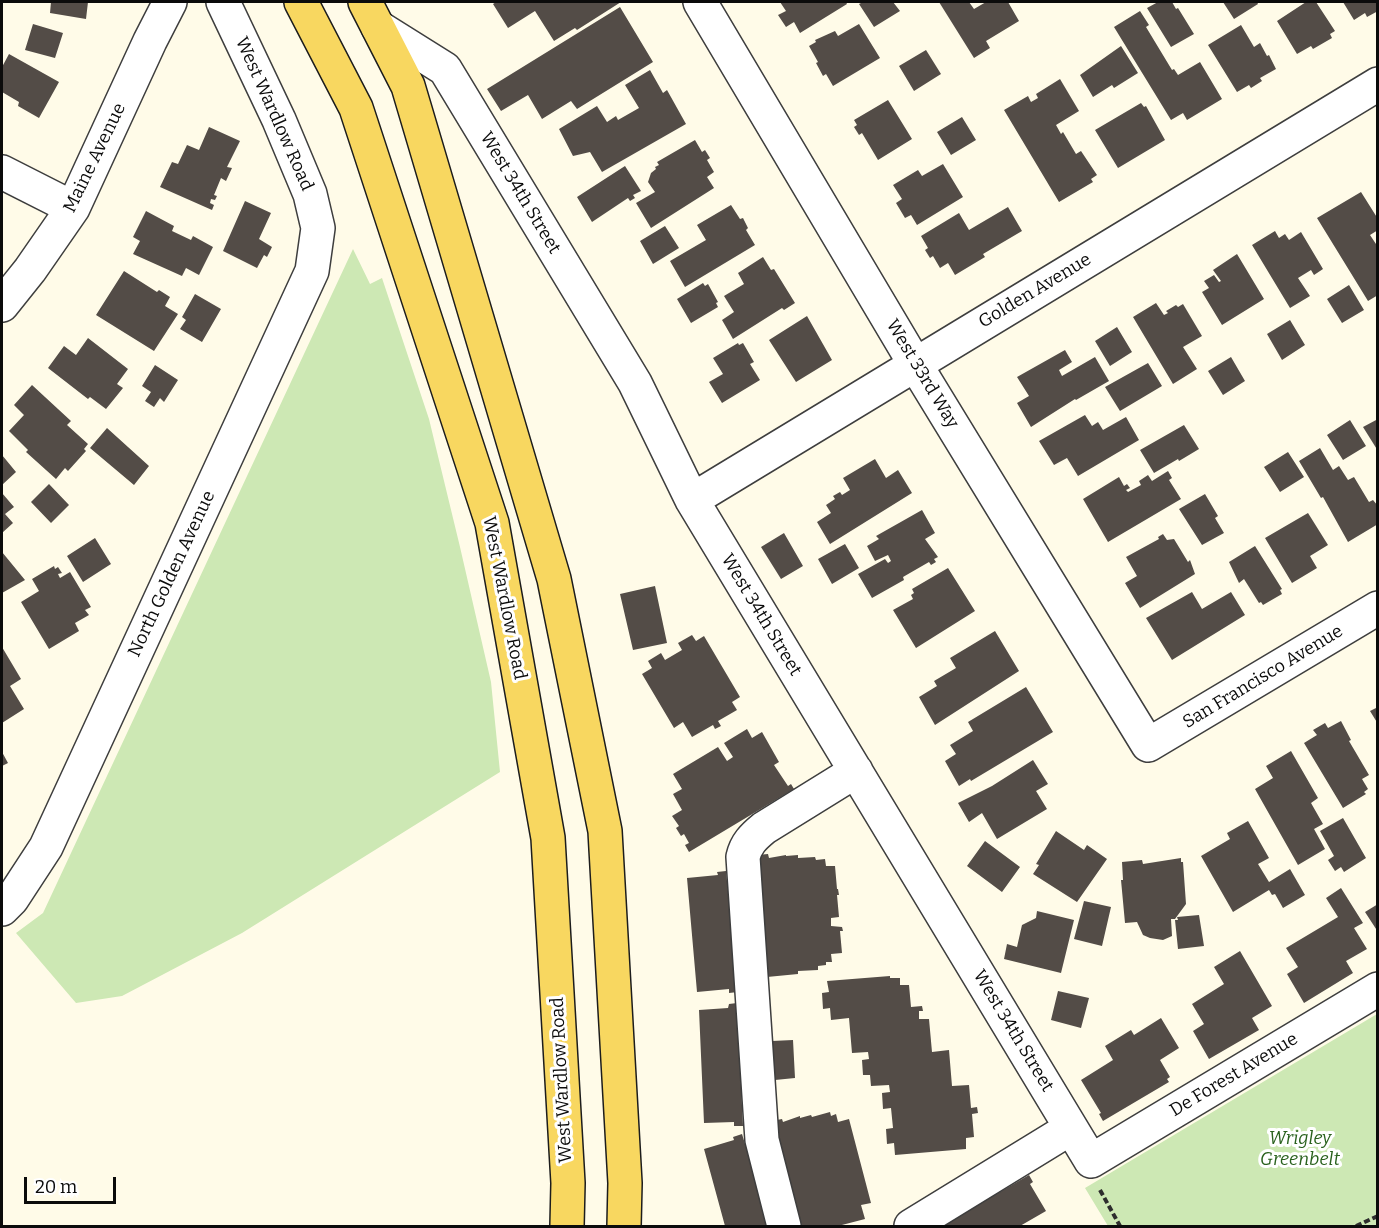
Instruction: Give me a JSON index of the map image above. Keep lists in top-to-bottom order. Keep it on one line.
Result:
{"streets":{"main road":["West Wardlow Road"],"street":["Maine Avenue","West 34th Street","Golden Avenue","West 33rd Way","North Golden Avenue","San Francisco Avenue","De Forest Avenue"]},"crossings":[["West Wardlow Road","North Golden Avenue"],["West 34th Street","Golden Avenue"],["West 34th Street","De Forest Avenue"],["Golden Avenue","West 33rd Way"],["West 33rd Way","San Francisco Avenue"]],"parks":["Wrigley Greenbelt"],"scale_bar":"20 m"}
